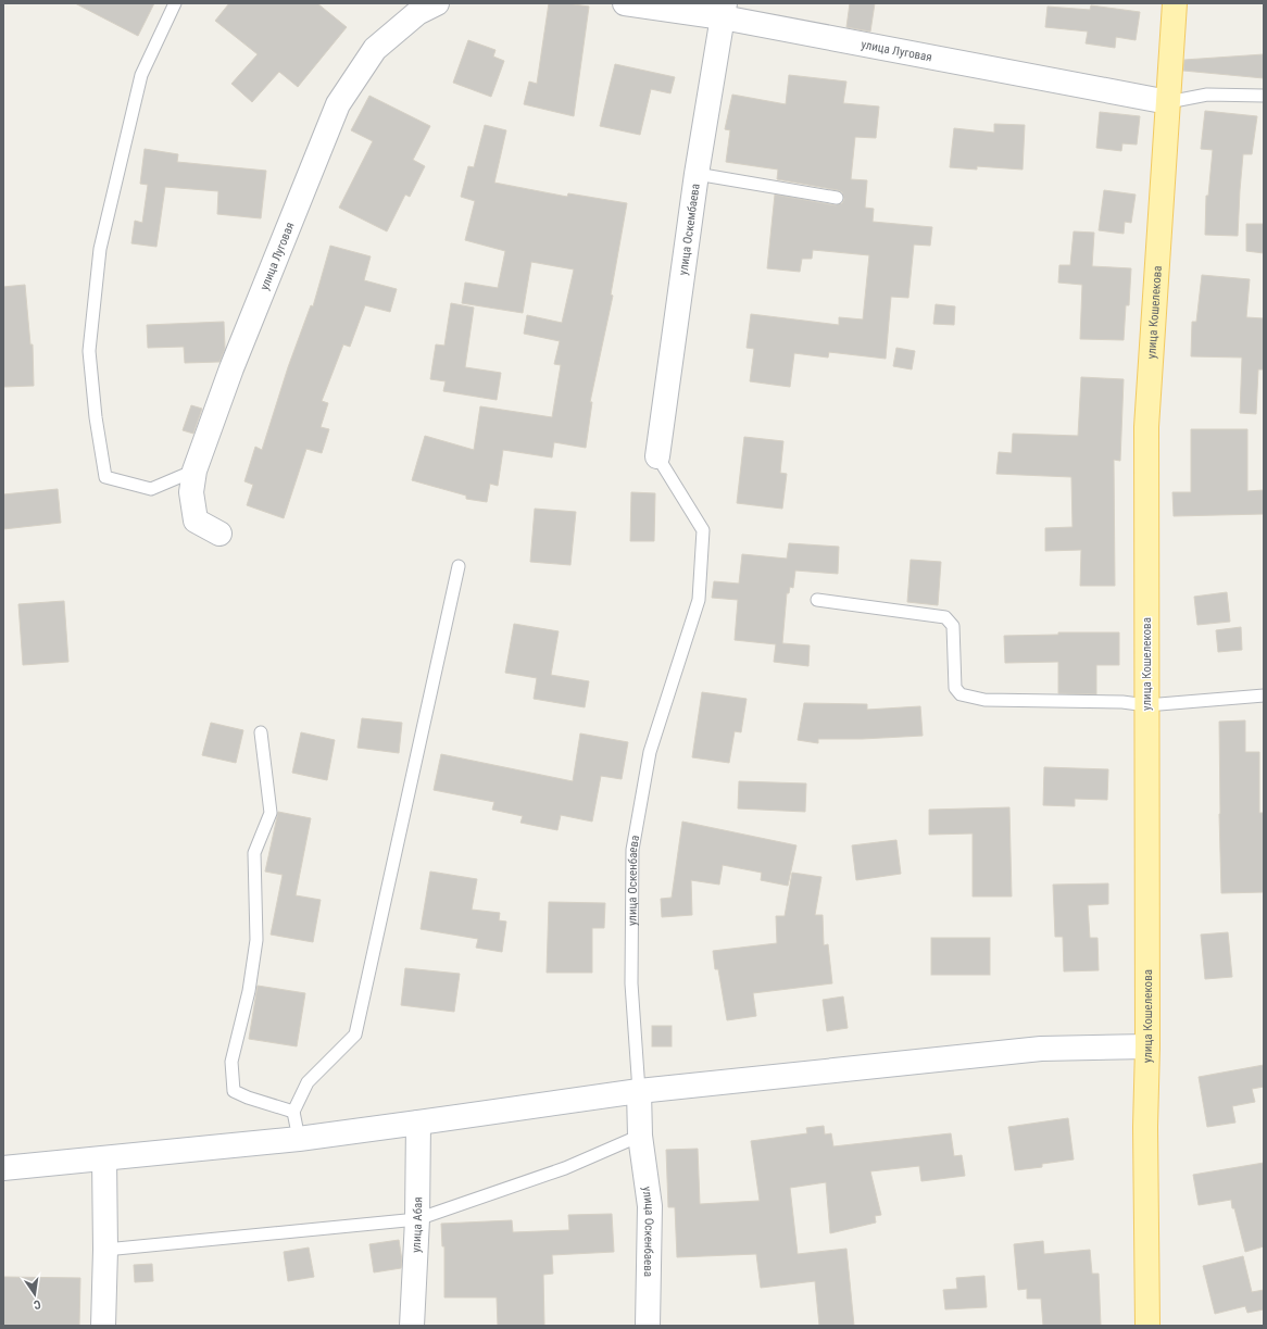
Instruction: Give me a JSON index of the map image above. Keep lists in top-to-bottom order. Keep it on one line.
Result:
{"streets":{"main road":["улица Кошелекова"],"street":["улица Луговая","улица Оскембаева","улица Оскенбаева","улица Абая"]},"crossings":[["улица Луговая","улица Оскембаева"],["улица Луговая","улица Кошелекова"],["улица Оскембаева","улица Оскенбаева"]],"north":"bottom"}
